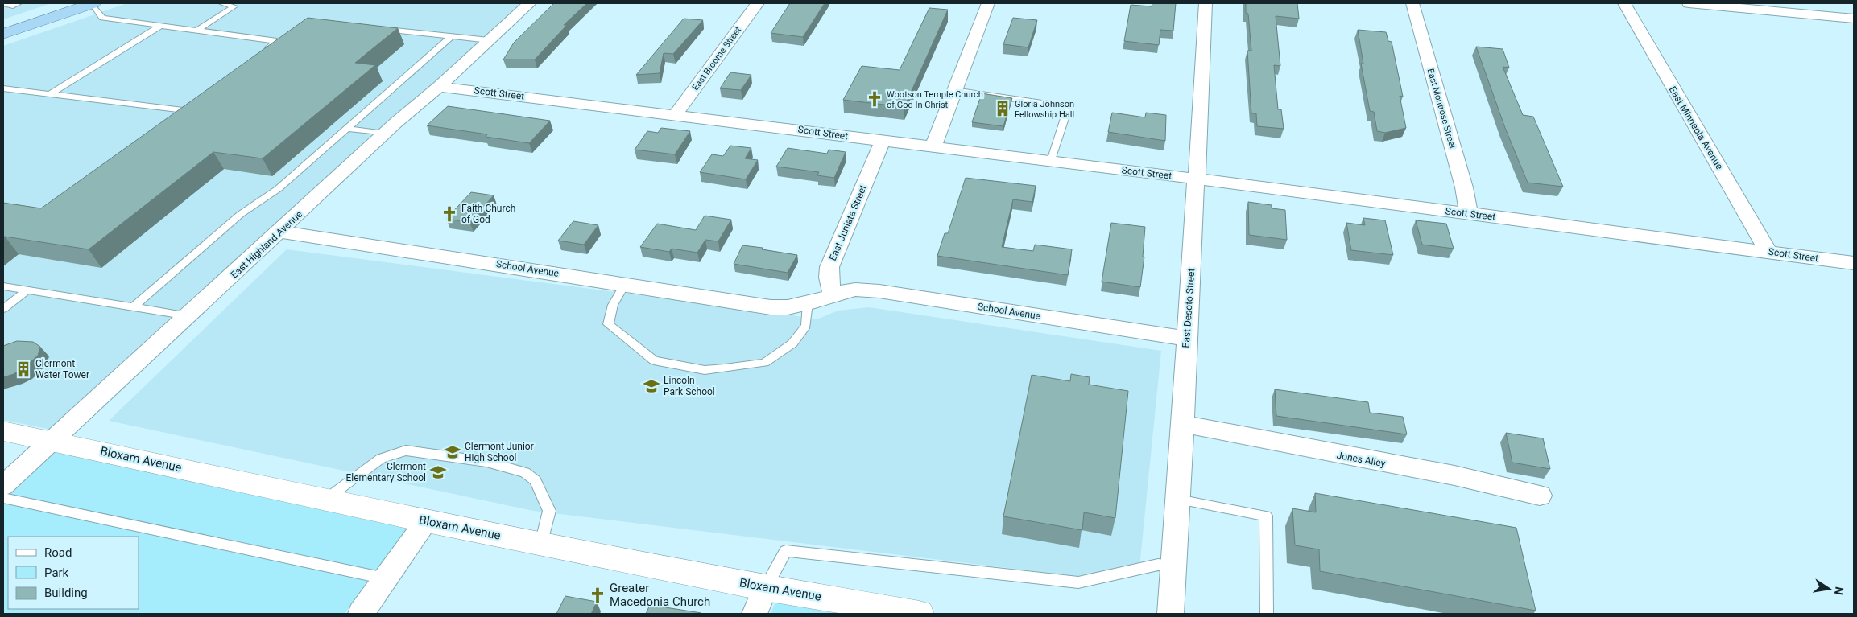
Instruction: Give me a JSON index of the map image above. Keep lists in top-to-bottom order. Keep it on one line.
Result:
{"streets":{"street":["East Broome Street","Scott Street","East Montrose Street","East Minneola Avenue","East Juniata Street","East Highland Avenue","School Avenue","East Desoto Street","Bloxam Avenue","Jones Alley"]},"crossings":[["East Broome Street","Scott Street"],["Scott Street","East Montrose Street"],["Scott Street","East Minneola Avenue"],["Scott Street","East Juniata Street"],["Scott Street","East Highland Avenue"],["Scott Street","East Desoto Street"],["East Juniata Street","School Avenue"],["East Highland Avenue","School Avenue"],["East Highland Avenue","Bloxam Avenue"],["School Avenue","East Desoto Street"],["East Desoto Street","Jones Alley"]],"places":{"church":["Wootson Temple Church of God In Christ","Faith Church of God","Greater Macedonia Church"],"building":["Gloria Johnson Fellowship Hall","Clermont Water Tower"],"school or university":["Lincoln Park School","Clermont Junior High School","Clermont Elementary School"]},"legend":["Road","Park","Building"],"north":"right"}
